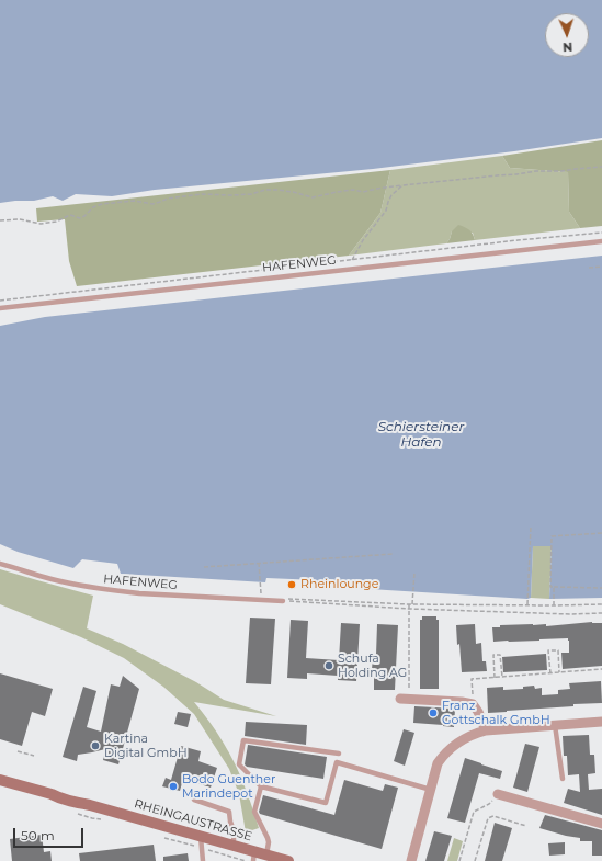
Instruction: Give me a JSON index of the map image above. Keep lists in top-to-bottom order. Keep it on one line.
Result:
{"streets":{"main road":["RHEINGAUSTRASSE"],"lane":["HAFENWEG"]},"water":["Schiersteiner Hafen"],"places":["Rheinlounge","Schufa Holding AG","Franz Gottschalk GmbH","Kartina Digital GmbH","Bodo Guenther Marindepot"],"scale_bar":"50 m","north":"bottom"}
